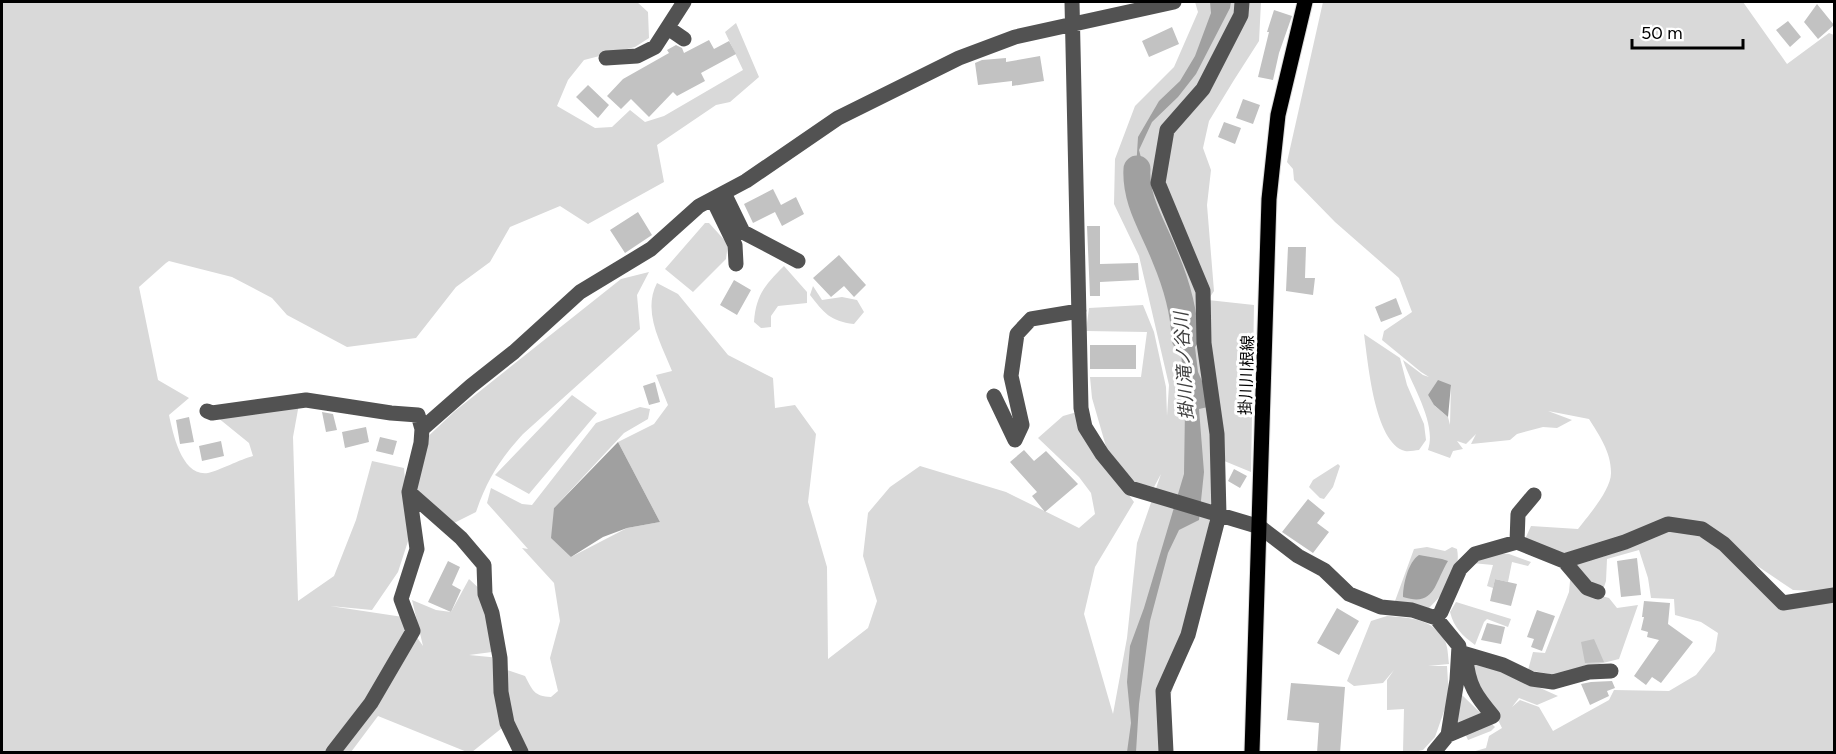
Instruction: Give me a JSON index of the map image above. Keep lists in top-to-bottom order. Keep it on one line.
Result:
{"streets":{"main road":["掛川川根線"]},"water":["掛川滝ノ谷川"],"scale_bar":"50 m"}
